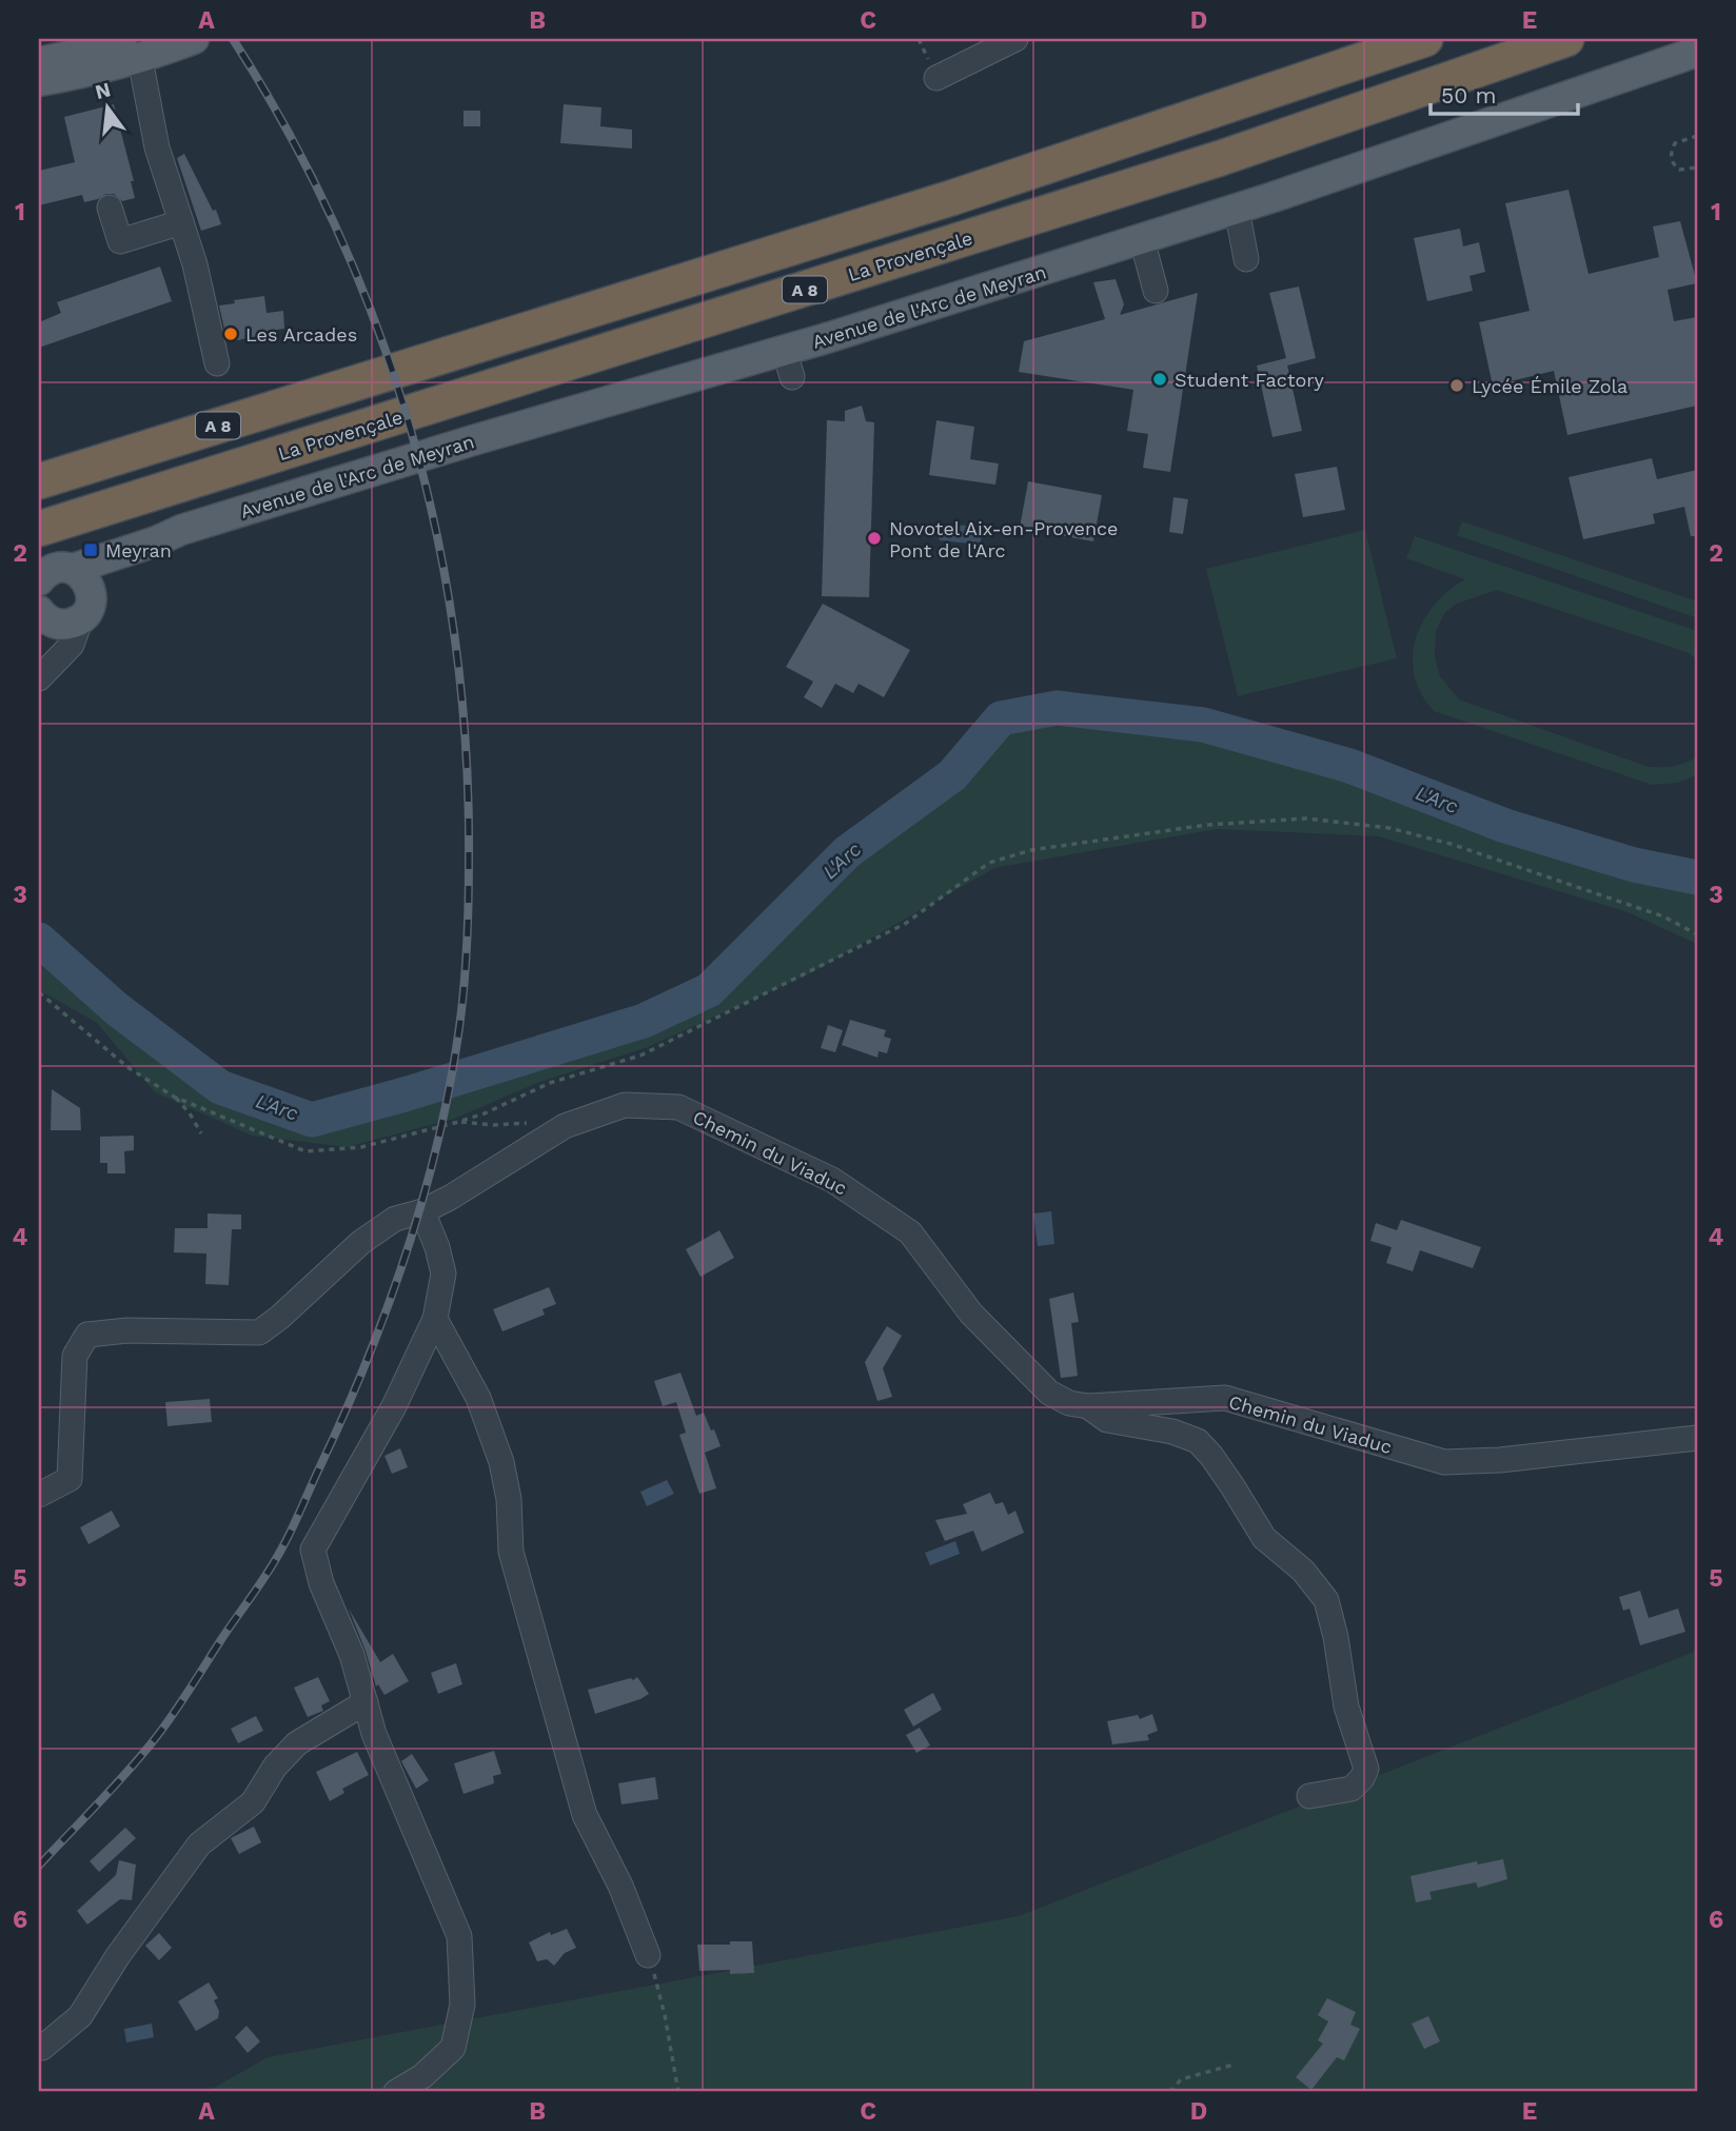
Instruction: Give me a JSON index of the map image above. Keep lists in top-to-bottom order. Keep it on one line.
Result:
{"streets":{"highway":["La Provençale","A 8"],"main road":["Avenue de l'Arc de Meyran"],"street":["Chemin du Viaduc"]},"water":["L'Arc"],"places":{"other":["Les Arcades","Student Factory","Lycée Émile Zola","Novotel Aix-en-Provence Pont de l'Arc"],"transit":["Meyran"]},"scale_bar":"50 m","north":"top","grid":{"columns":["A","B","C","D","E"],"rows":["1","2","3","4","5","6"]}}
